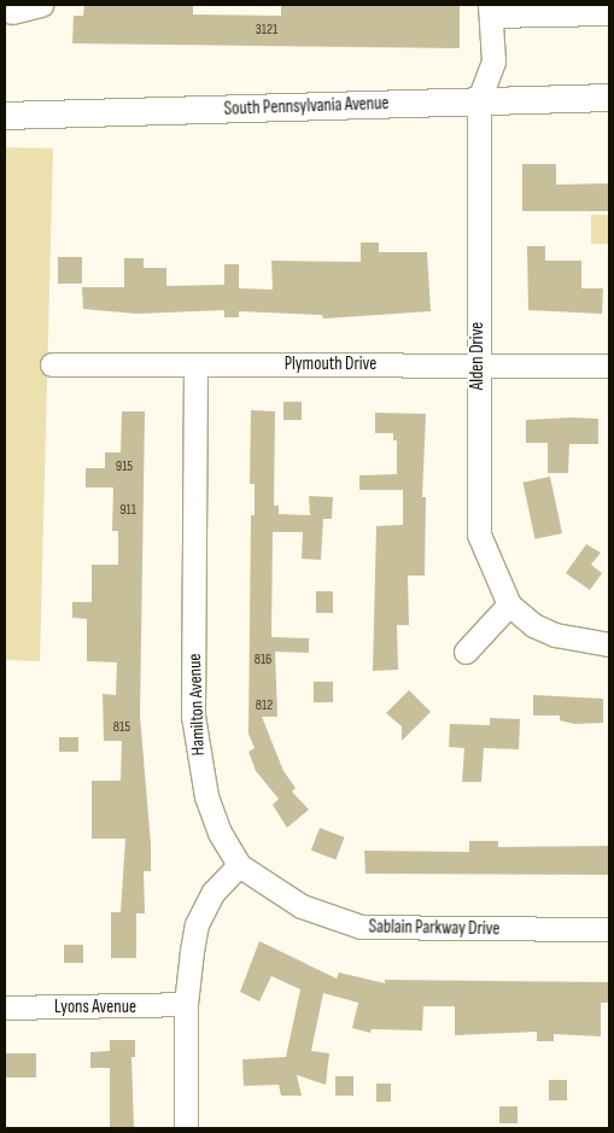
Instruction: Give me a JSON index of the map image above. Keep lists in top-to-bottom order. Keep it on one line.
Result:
{"streets":{"main road":["South Pennsylvania Avenue"],"street":["Alden Drive","Plymouth Drive","Hamilton Avenue","Sablain Parkway Drive","Lyons Avenue"]},"crossings":[["South Pennsylvania Avenue","Alden Drive"],["Alden Drive","Plymouth Drive"],["Plymouth Drive","Hamilton Avenue"],["Hamilton Avenue","Sablain Parkway Drive"]],"house_numbers":["3121","915","911","816","812","815"]}
